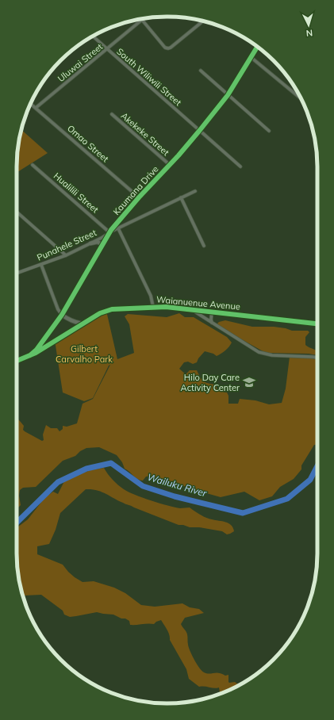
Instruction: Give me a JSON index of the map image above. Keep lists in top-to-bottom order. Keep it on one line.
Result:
{"streets":{"street":["Uluwai Street","South Wiliwili Street","Akekeke Street","Omao Street","Kaumana Drive","Hualilili Street","Punahele Street","Waianuenue Avenue"]},"crossings":[["Uluwai Street","South Wiliwili Street"],["Uluwai Street","Omao Street"],["South Wiliwili Street","Kaumana Drive"],["Akekeke Street","Kaumana Drive"],["Omao Street","Kaumana Drive"],["Kaumana Drive","Hualilili Street"],["Kaumana Drive","Punahele Street"],["Kaumana Drive","Waianuenue Avenue"],["Hualilili Street","Punahele Street"]],"water":["Wailuku River"],"parks":["Gilbert Carvalho Park"],"places":{"school or university":["Hilo Day Care Activity Center"]},"north":"bottom"}
